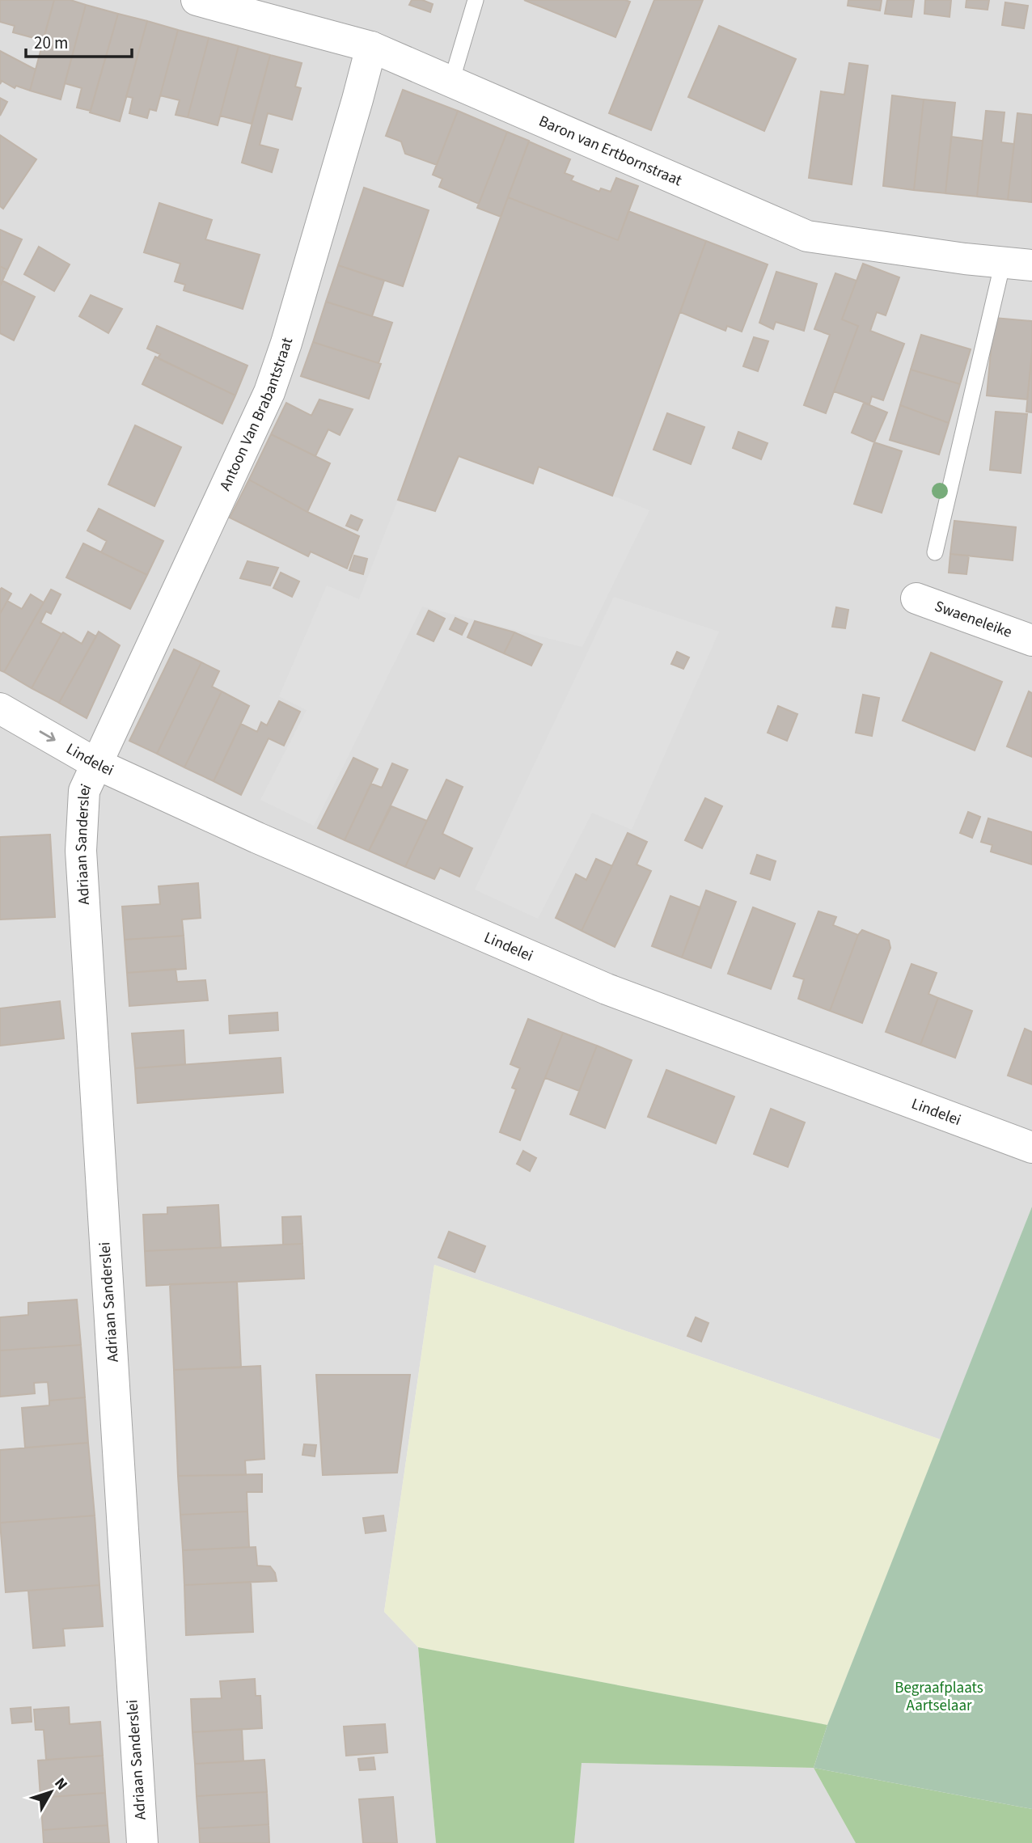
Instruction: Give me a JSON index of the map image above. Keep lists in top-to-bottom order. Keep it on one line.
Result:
{"streets":{"street":["Baron van Ertbornstraat","Antoon Van Brabantstraat","Swaeneleike","Lindelei","Adriaan Sanderslei"]},"crossings":[["Baron van Ertbornstraat","Antoon Van Brabantstraat"],["Antoon Van Brabantstraat","Lindelei"],["Antoon Van Brabantstraat","Adriaan Sanderslei"],["Lindelei","Adriaan Sanderslei"]],"parks":["Begraafplaats Aartselaar"],"scale_bar":"20 m","north":"top right"}
